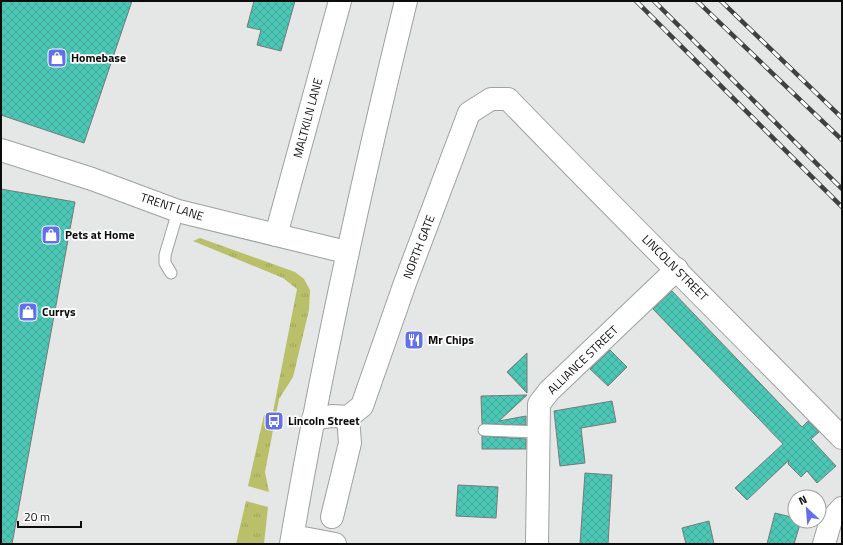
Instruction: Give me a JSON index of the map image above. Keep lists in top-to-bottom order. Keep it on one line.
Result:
{"streets":{"street":["MALTKILN LANE","TRENT LANE","NORTH GATE","LINCOLN STREET","ALLIANCE STREET"]},"crossings":[["MALTKILN LANE","TRENT LANE"],["NORTH GATE","LINCOLN STREET"],["LINCOLN STREET","ALLIANCE STREET"]],"places":{"shop":["Homebase","Pets at Home","Currys"],"restaurant":["Mr Chips"],"bus stop":["Lincoln Street"]},"scale_bar":"20 m","north":"top left"}
